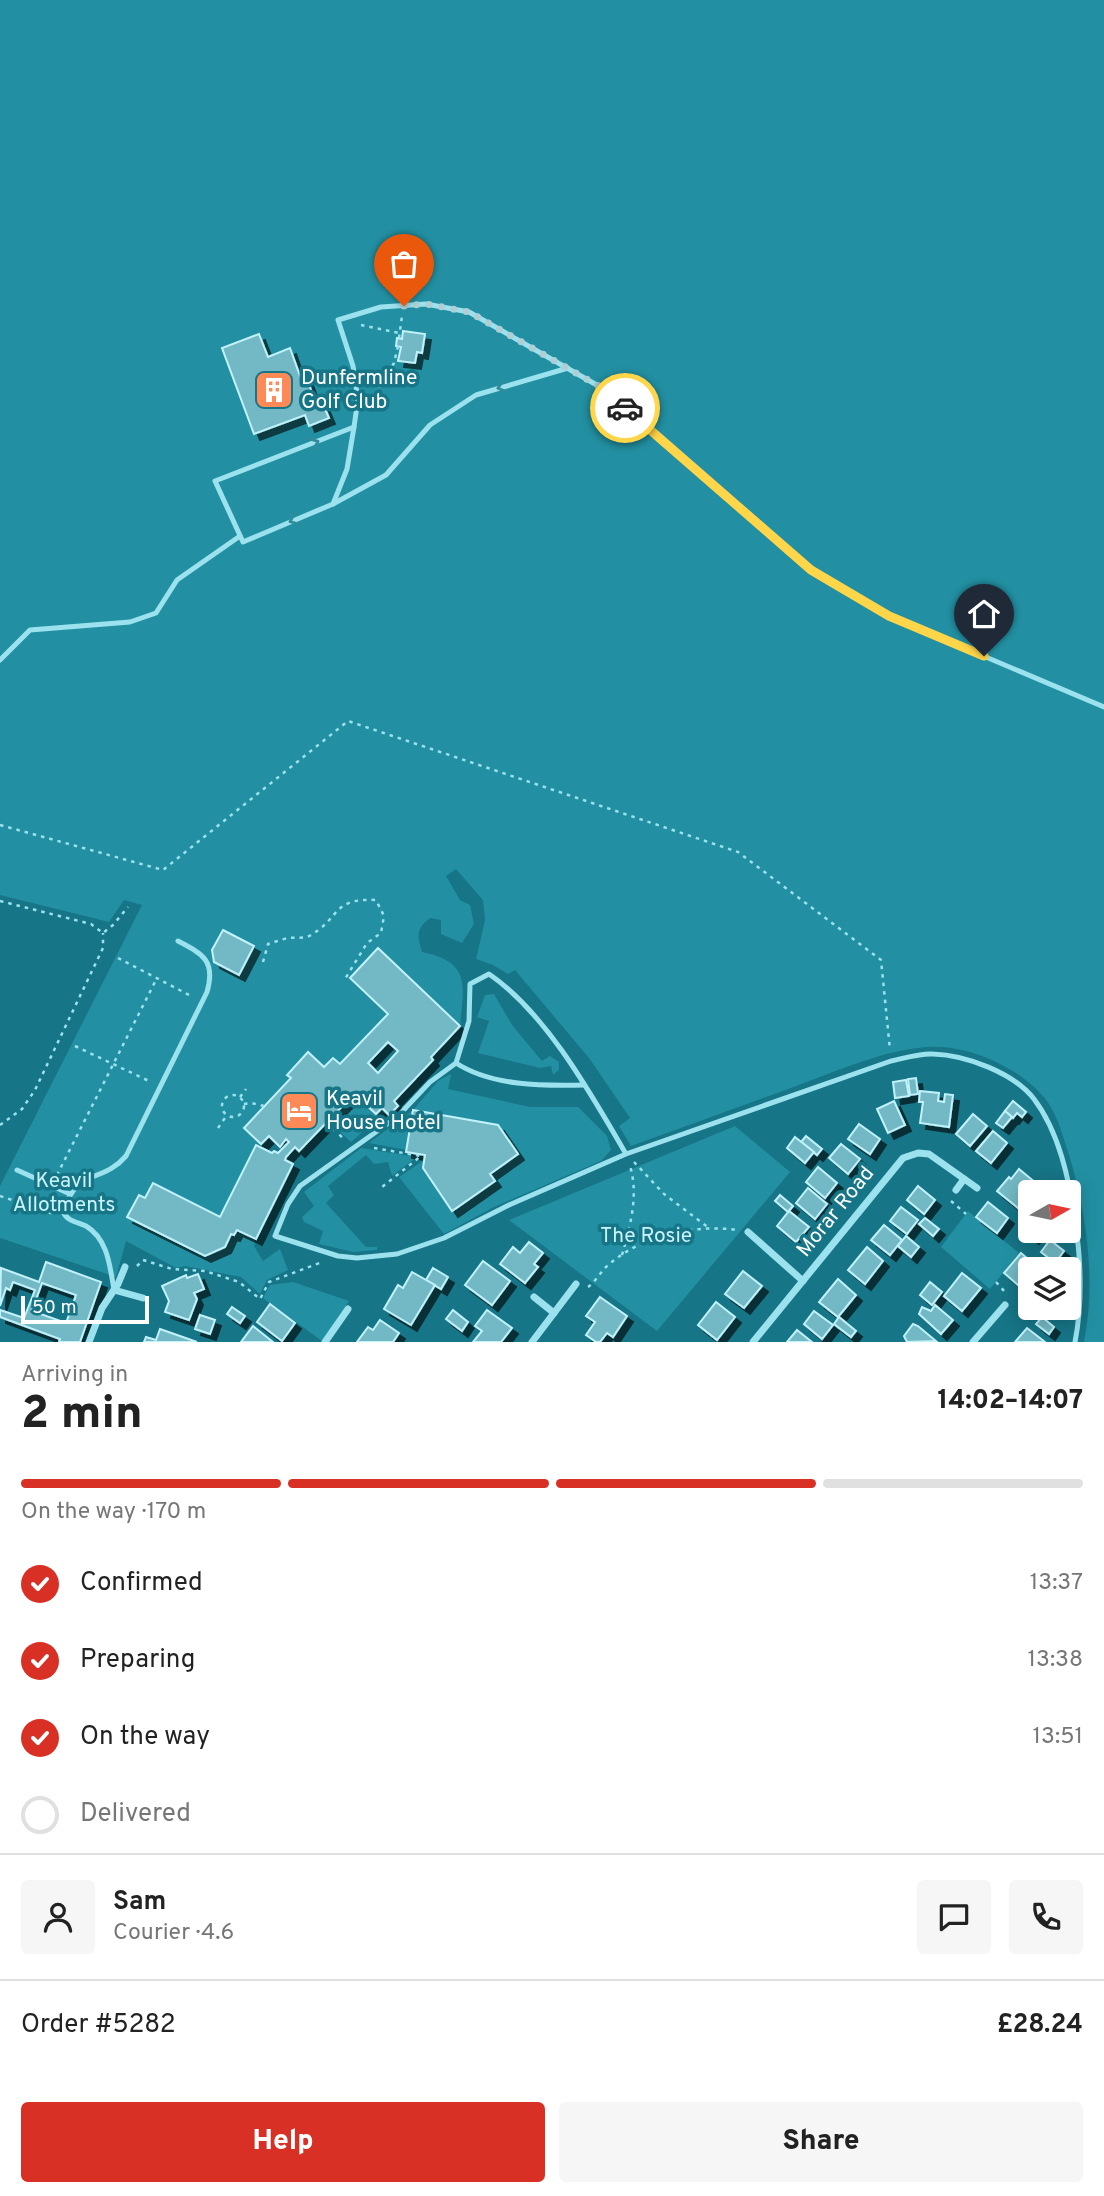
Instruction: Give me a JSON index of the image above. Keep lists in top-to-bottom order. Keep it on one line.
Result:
{"streets":{"street":["Morar Road"]},"parks":["Keavil Allotments","The Rosie"],"places":{"building":["Dunfermline Golf Club"],"hotel":["Keavil House Hotel"]},"scale_bar":"50 m","north":"right","page":{"scale":"50 m","heading":["2 min","Arriving in","14:02–14:07"],"panel":["Sam","Courier · 4.6","Order #5282","£28.24"],"bar":"On the way · 170 m","list":[["Confirmed","13:37"],["Preparing","13:38"],["On the way","13:51"],"Delivered"],"buttons":["Help","Share"]}}
